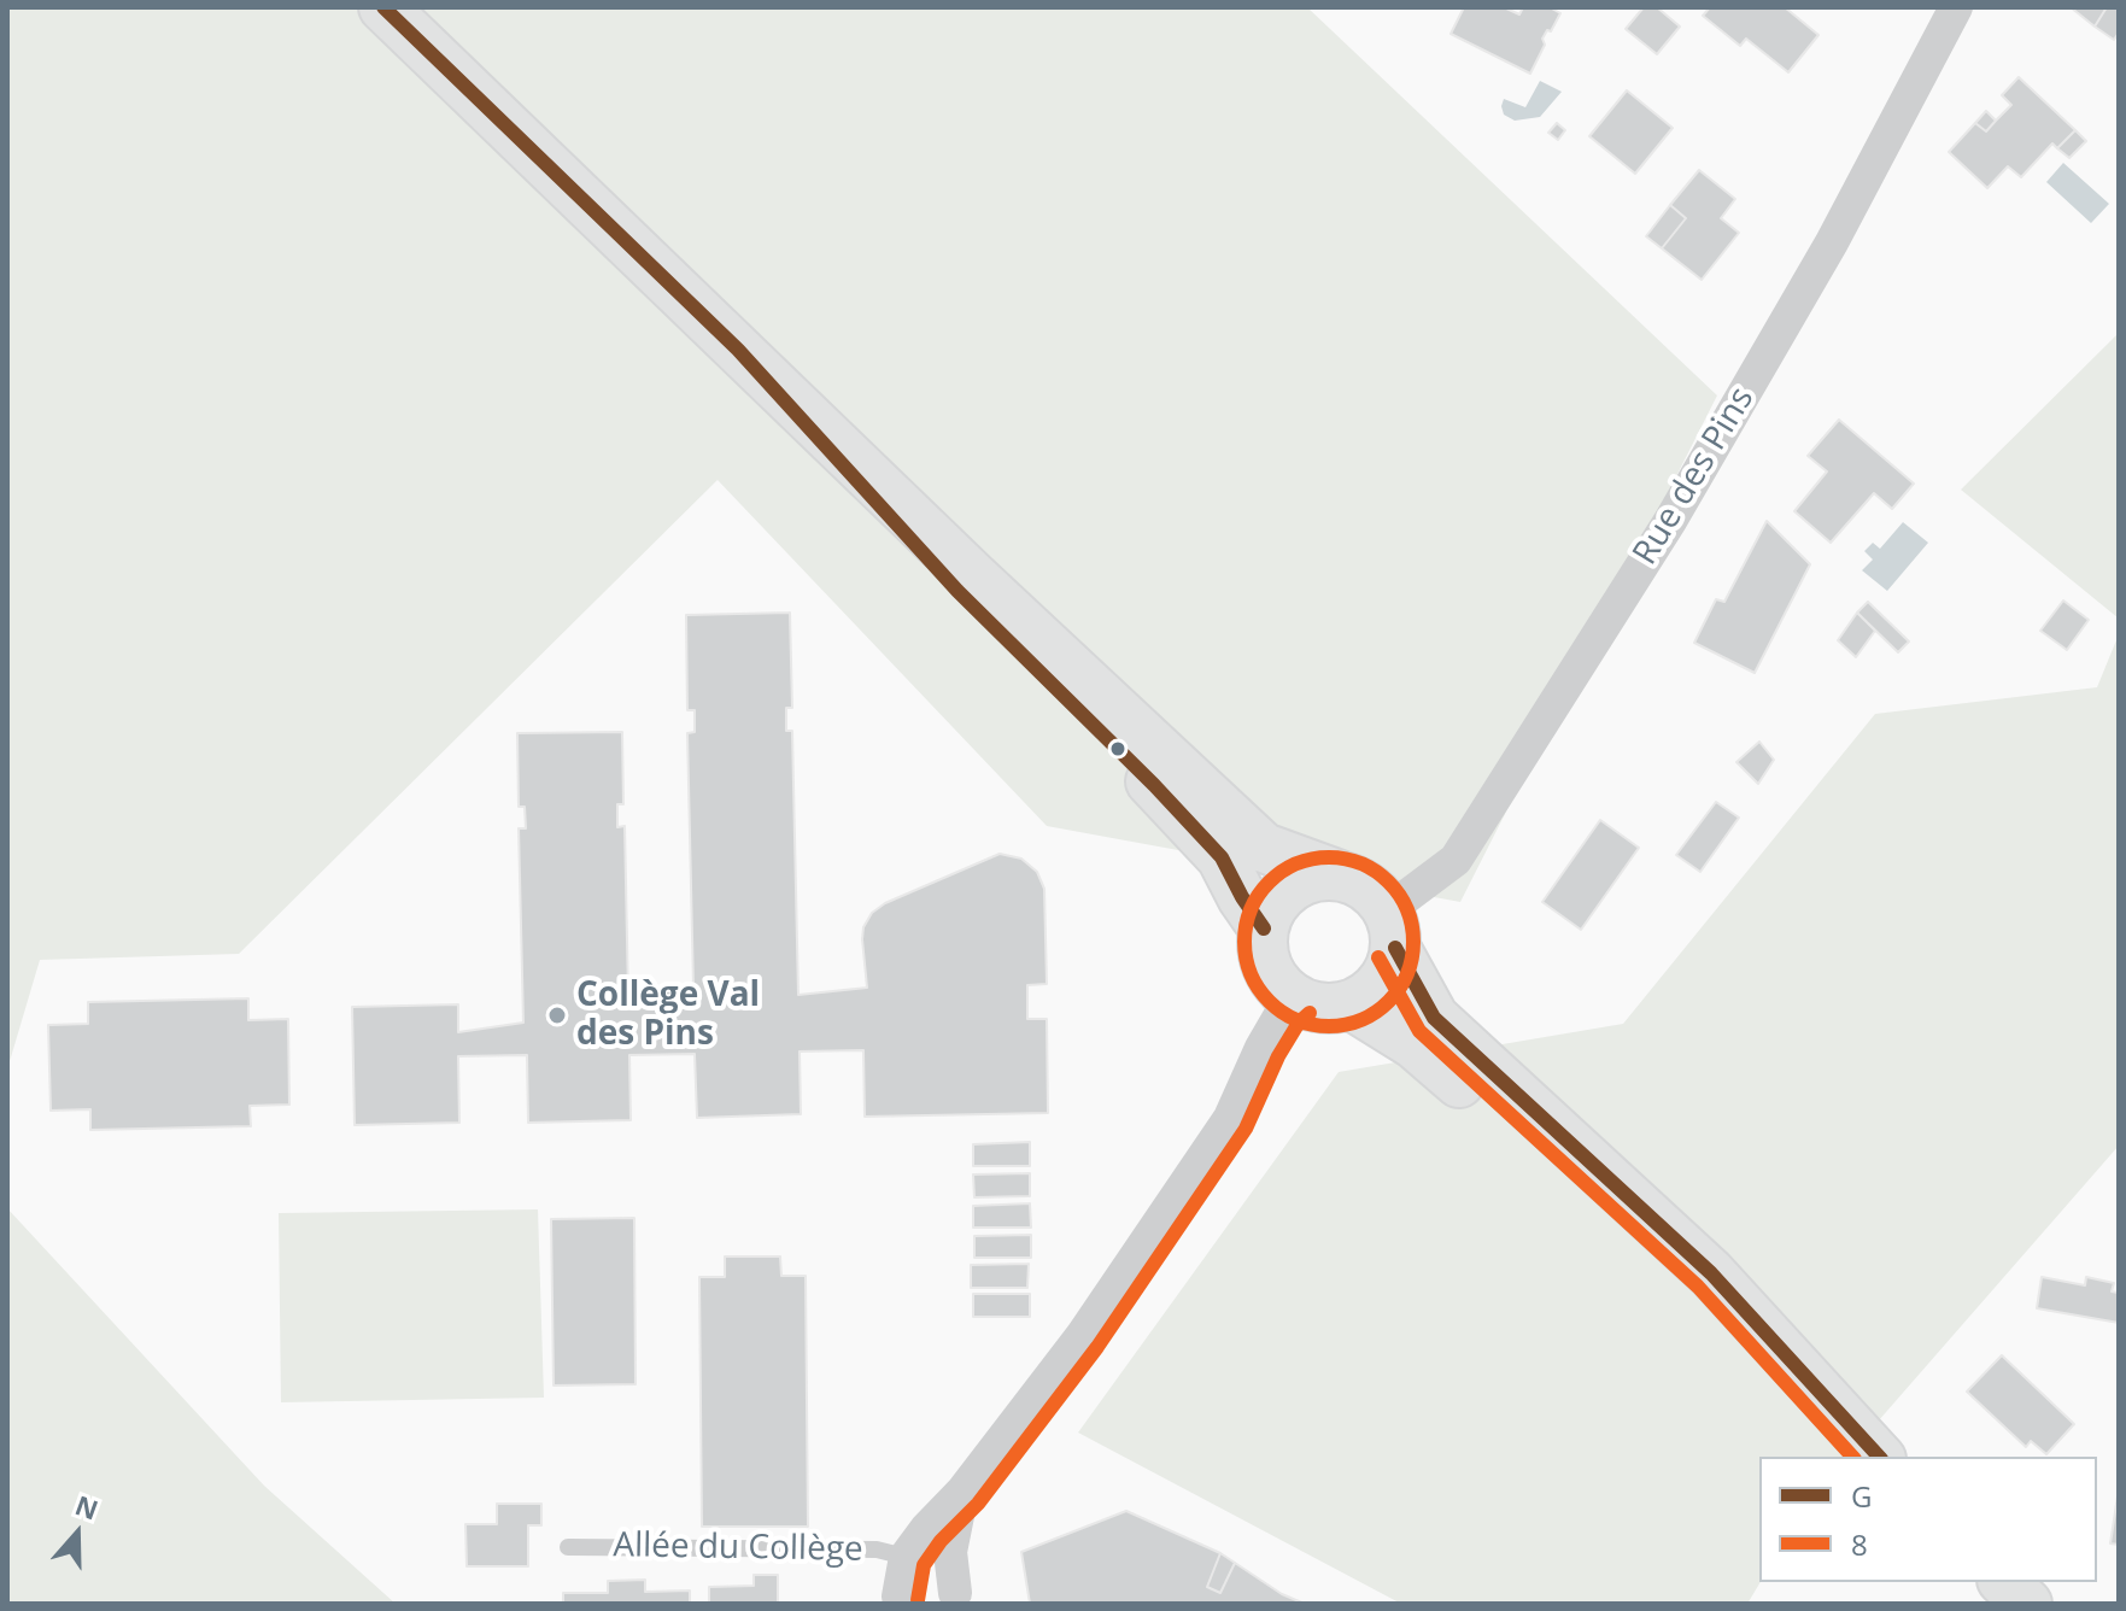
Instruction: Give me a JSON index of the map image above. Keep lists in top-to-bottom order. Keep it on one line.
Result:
{"streets":{"street":["Rue des Pins","Allée du Collège"]},"places":["Collège Val des Pins"],"lines":["transit line G","transit line 8"],"legend":["G","8"],"north":"top"}
